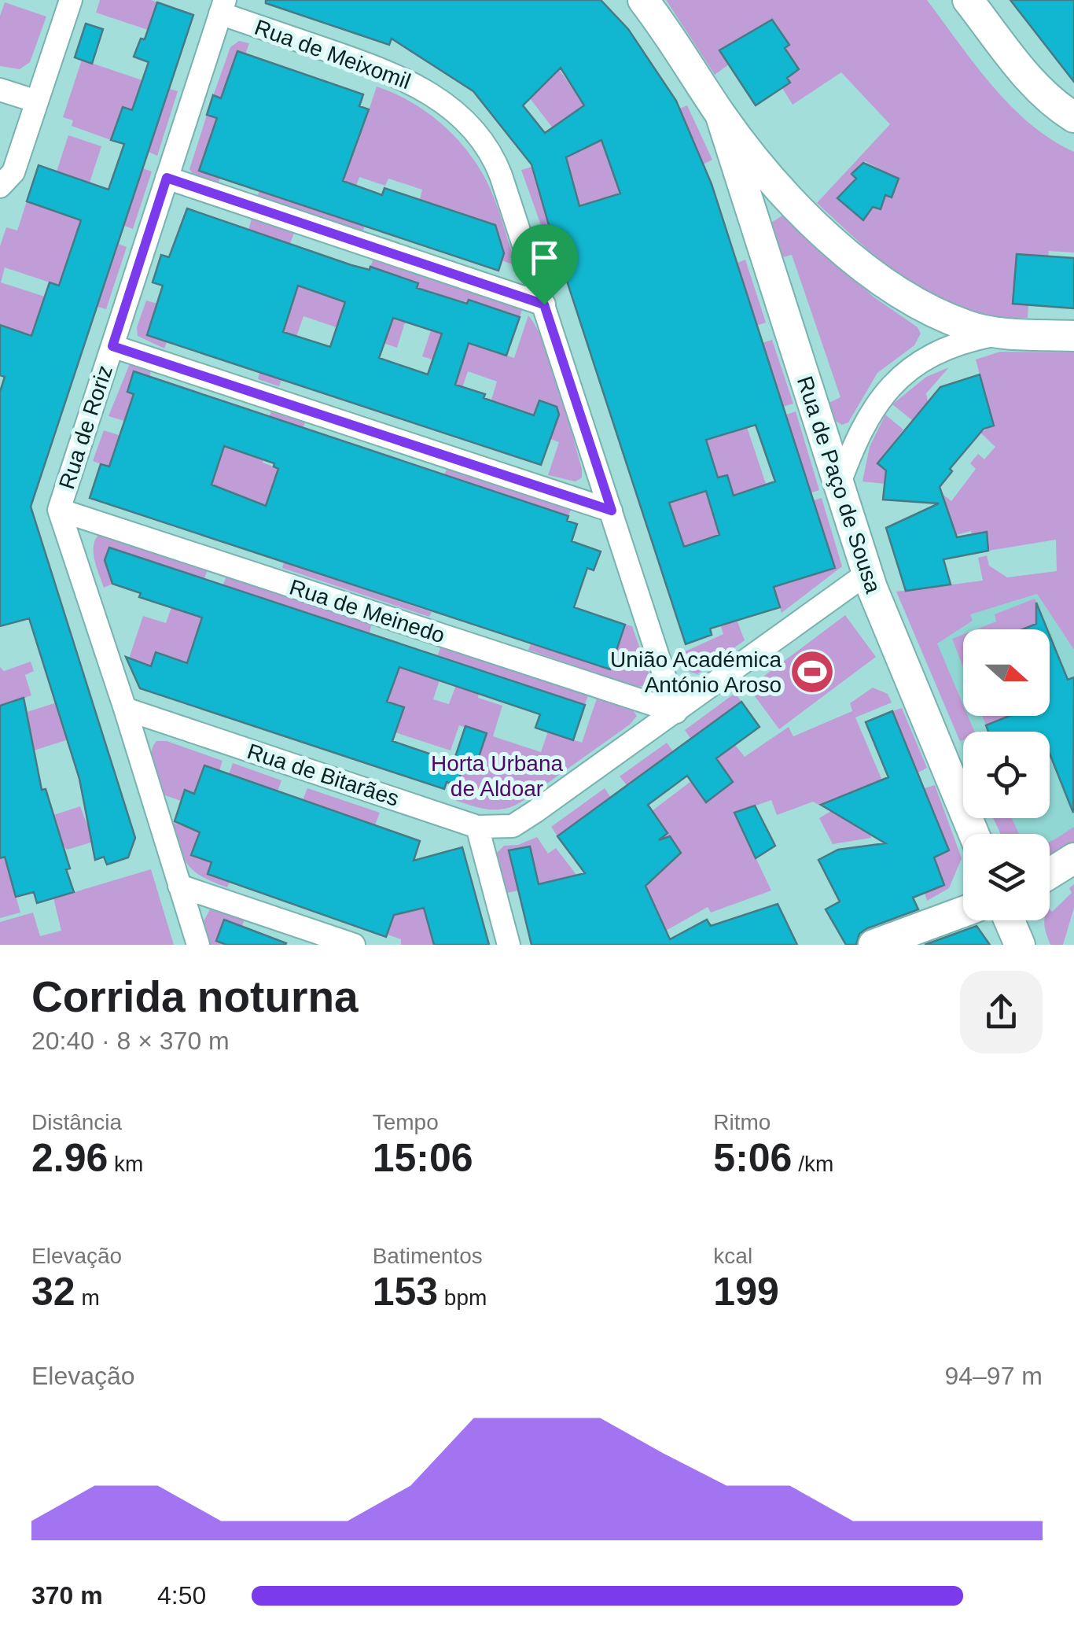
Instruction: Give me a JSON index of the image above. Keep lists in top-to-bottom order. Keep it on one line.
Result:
{"streets":{"street":["Rua de Meixomil","Rua de Roriz","Rua de Paço de Sousa","Rua de Meinedo","Rua de Bitarães"]},"crossings":[["Rua de Meixomil","Rua de Roriz"],["Rua de Meixomil","Rua de Meinedo"],["Rua de Meixomil","Rua de Bitarães"],["Rua de Roriz","Rua de Meinedo"],["Rua de Roriz","Rua de Bitarães"],["Rua de Paço de Sousa","Rua de Bitarães"],["Rua de Meinedo","Rua de Bitarães"]],"parks":["Horta Urbana de Aldoar"],"places":{"sports":["União Académica António Aroso"]},"north":"right","page":{"heading":["Corrida noturna","20:40 · 8 × 370 m"],"stats":[["Distância","2.96 km"],["Tempo","15:06"],["Ritmo","5:06 /km"],["Elevação","32 m"],["Batimentos","153 bpm"],["kcal","199"]],"chart":["Elevação","94–97 m"],"list":[{"name":"370 m","note":"4:50"}]}}
